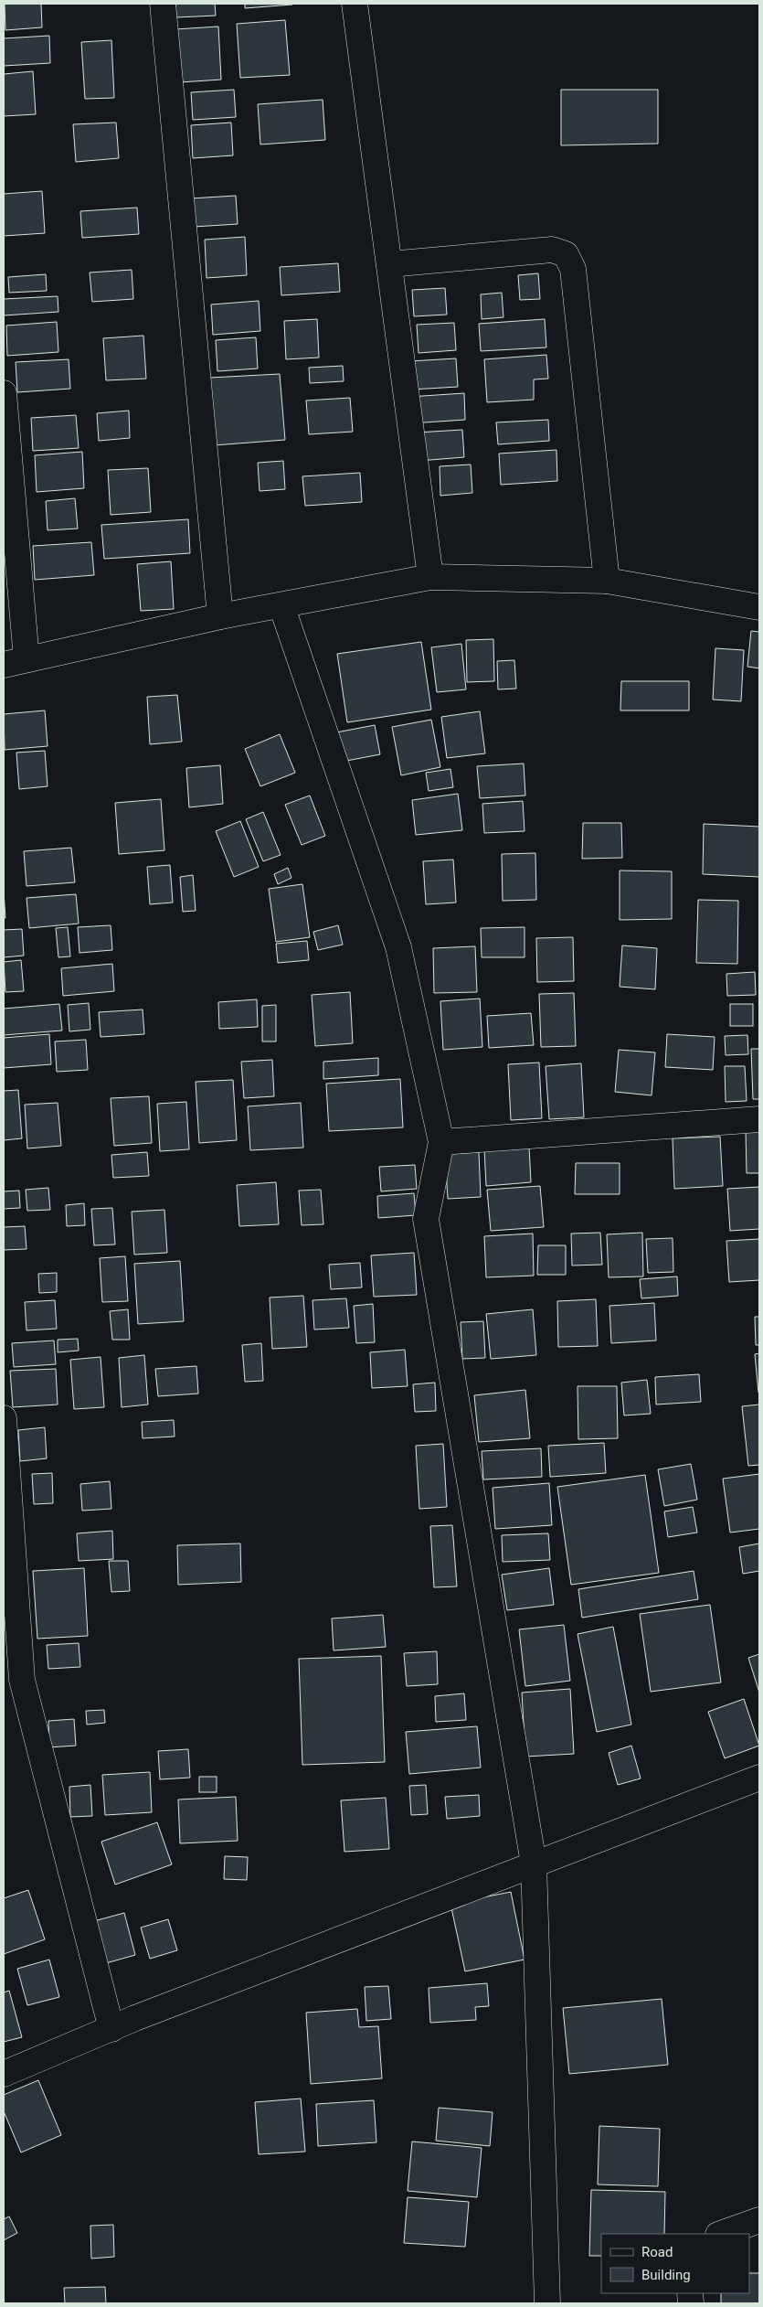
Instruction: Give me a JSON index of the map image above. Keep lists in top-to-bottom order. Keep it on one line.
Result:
{"legend":["Road","Building"]}
